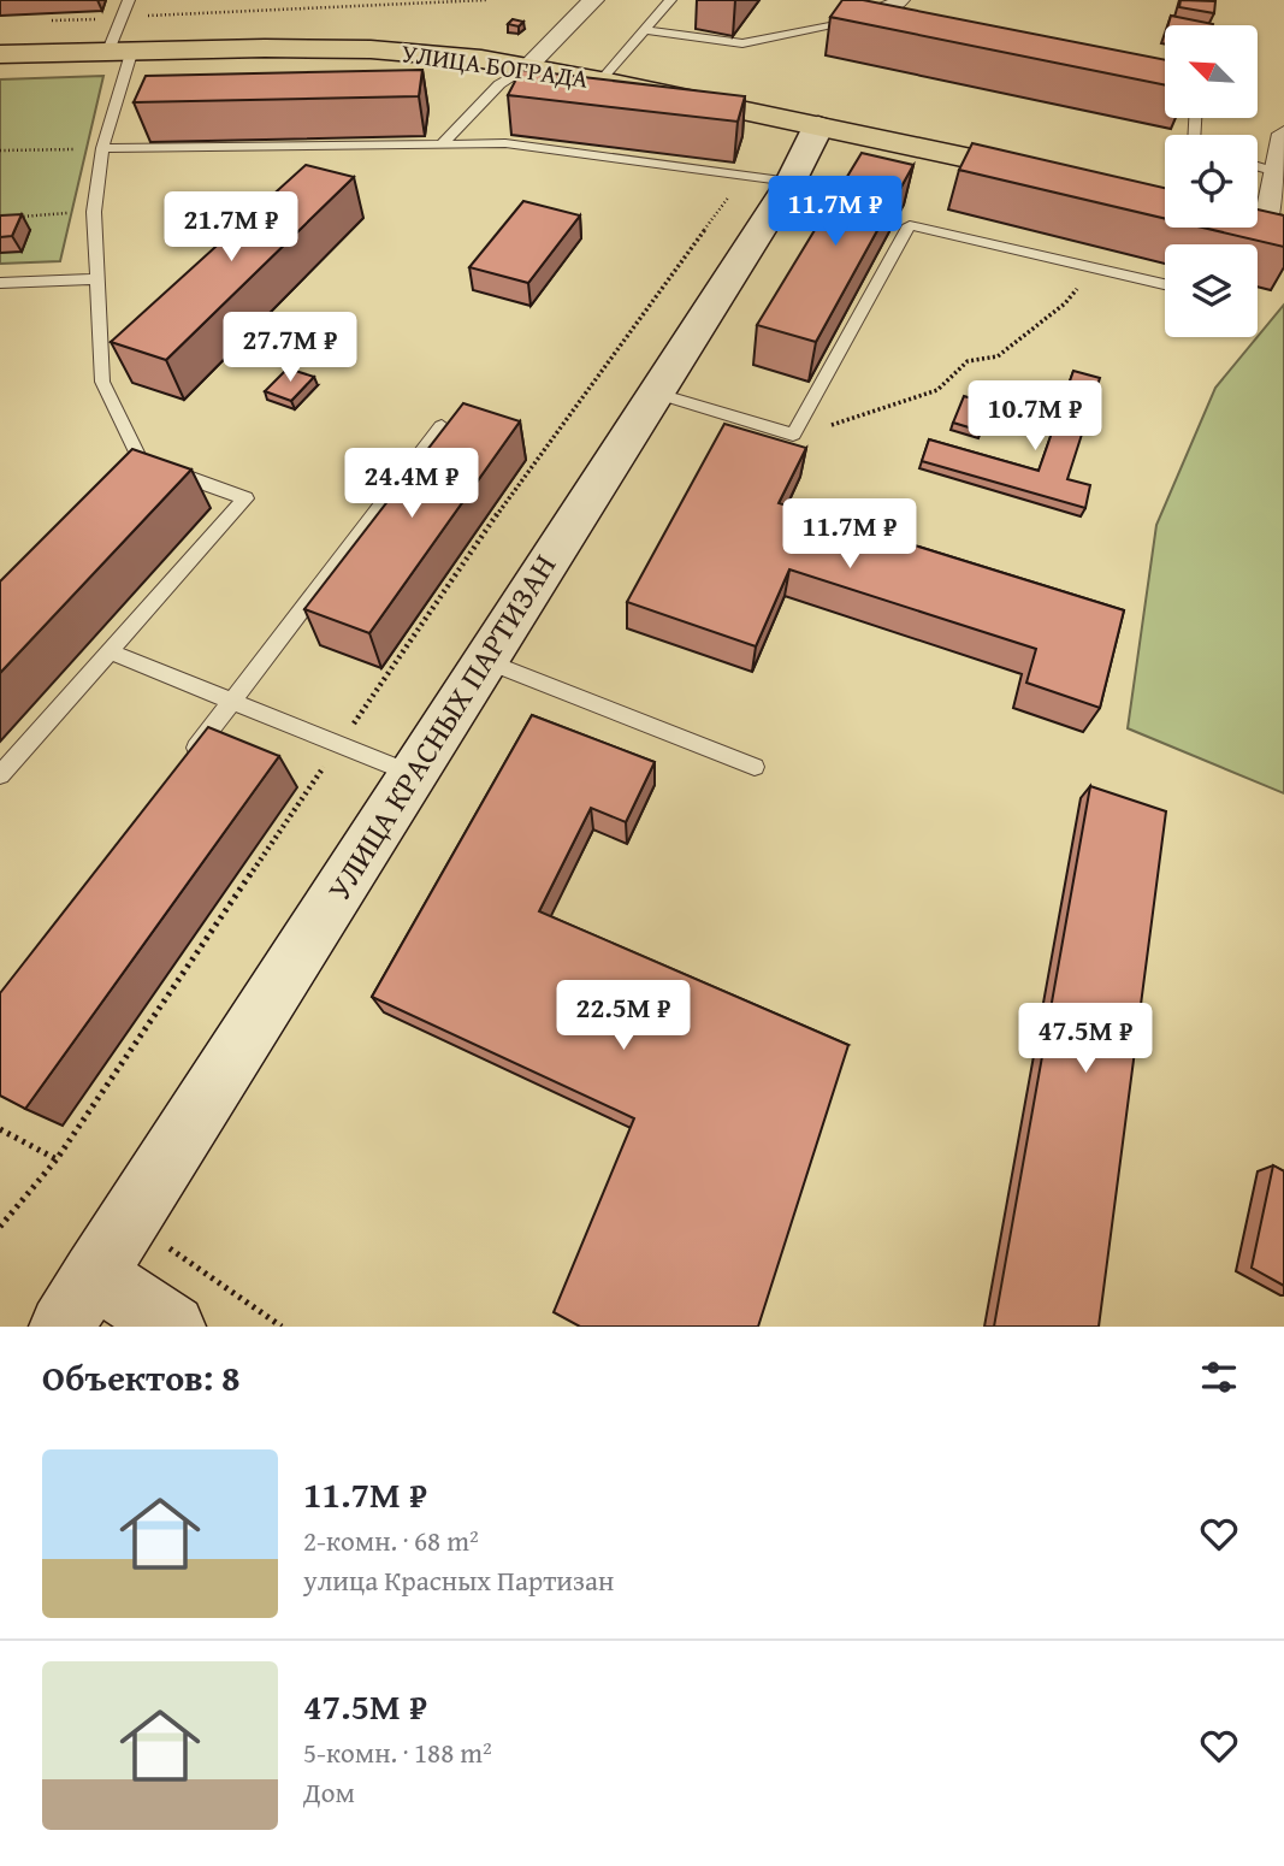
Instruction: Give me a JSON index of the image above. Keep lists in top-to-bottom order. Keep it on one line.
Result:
{"streets":{"main road":["УЛИЦА БОГРАДА","УЛИЦА КРАСНЫХ ПАРТИЗАН"]},"crossings":[["УЛИЦА БОГРАДА","УЛИЦА КРАСНЫХ ПАРТИЗАН"]],"north":"top left","page":{"price":["11.7M ₽","21.7M ₽","27.7M ₽","10.7M ₽","24.4M ₽","11.7M ₽","22.5M ₽","47.5M ₽"],"heading":"Объектов: 8","list":[{"name":"11.7M ₽","note":"2-комн. · 68 m² · улица Красных Партизан"},{"name":"47.5M ₽","note":"5-комн. · 188 m² · Дом"}]}}
